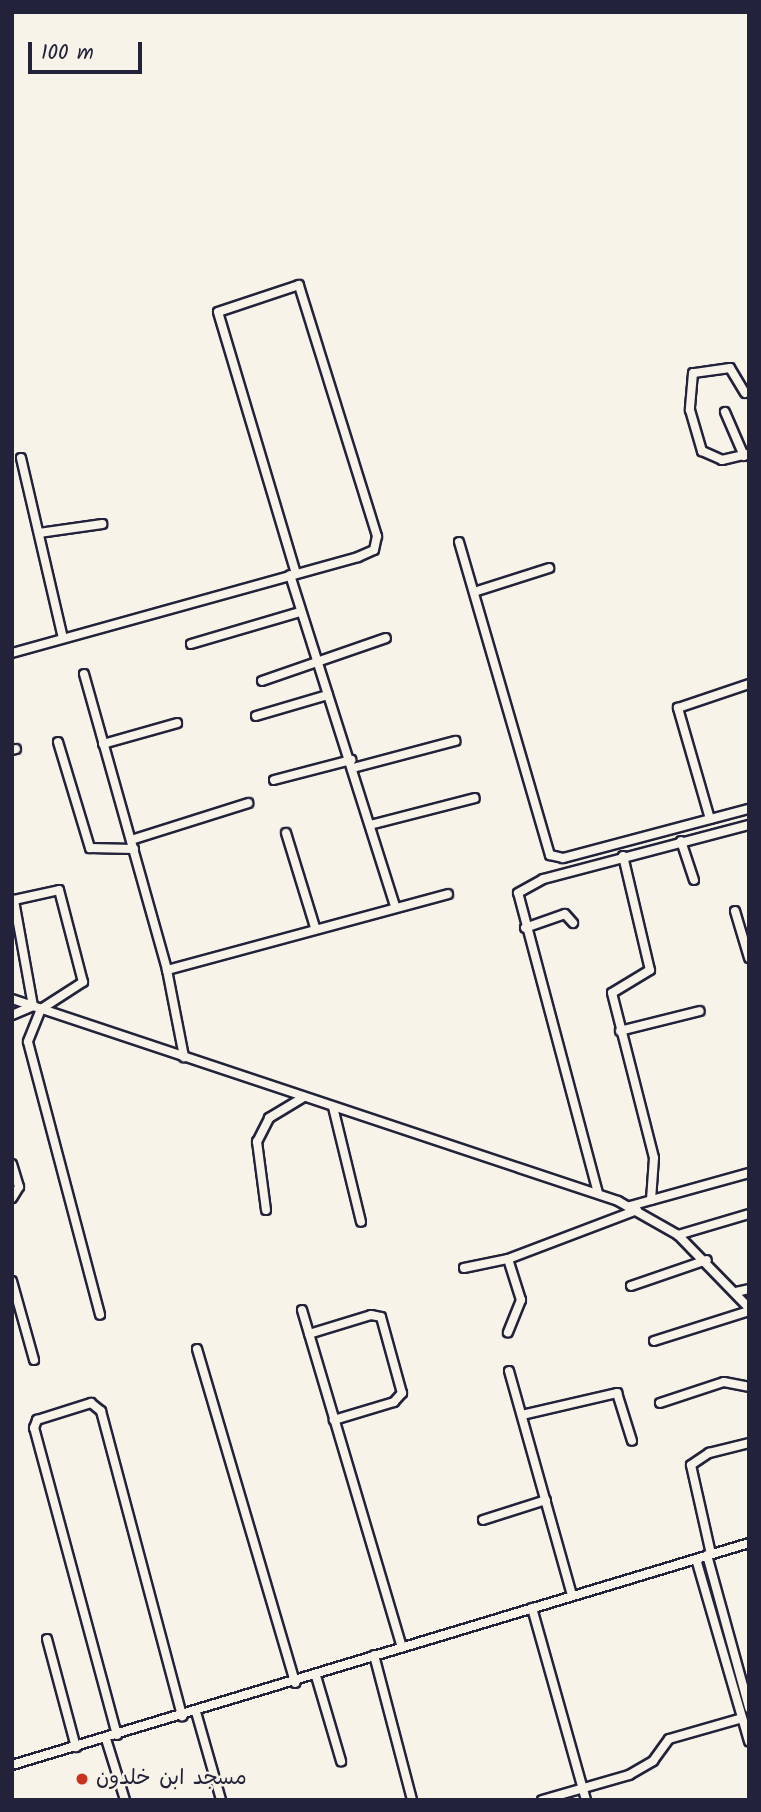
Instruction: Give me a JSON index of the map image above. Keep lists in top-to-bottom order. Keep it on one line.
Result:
{"places":["مسجد ابن خلدون"],"scale_bar":"100 m"}
